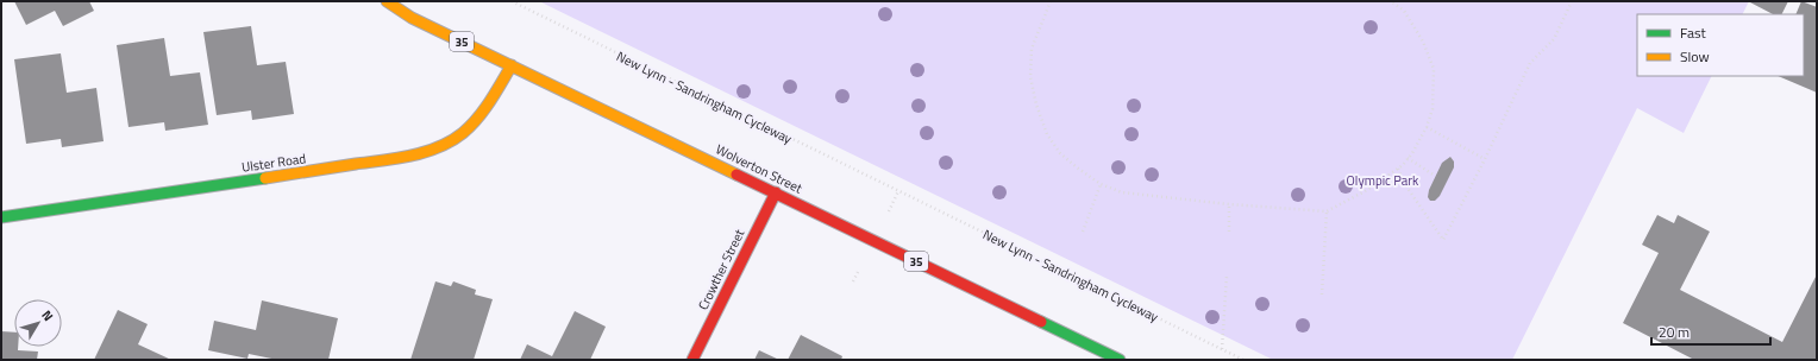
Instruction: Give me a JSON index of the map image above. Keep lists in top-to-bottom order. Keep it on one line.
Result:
{"streets":{"main road":["35","Ulster Road","Wolverton Street","Crowther Street"],"path":["New Lynn - Sandringham Cycleway"]},"crossings":[["Ulster Road","Wolverton Street"],["Wolverton Street","Crowther Street"]],"parks":["Olympic Park"],"legend":["Fast","Slow"],"scale_bar":"20 m","north":"top right"}
